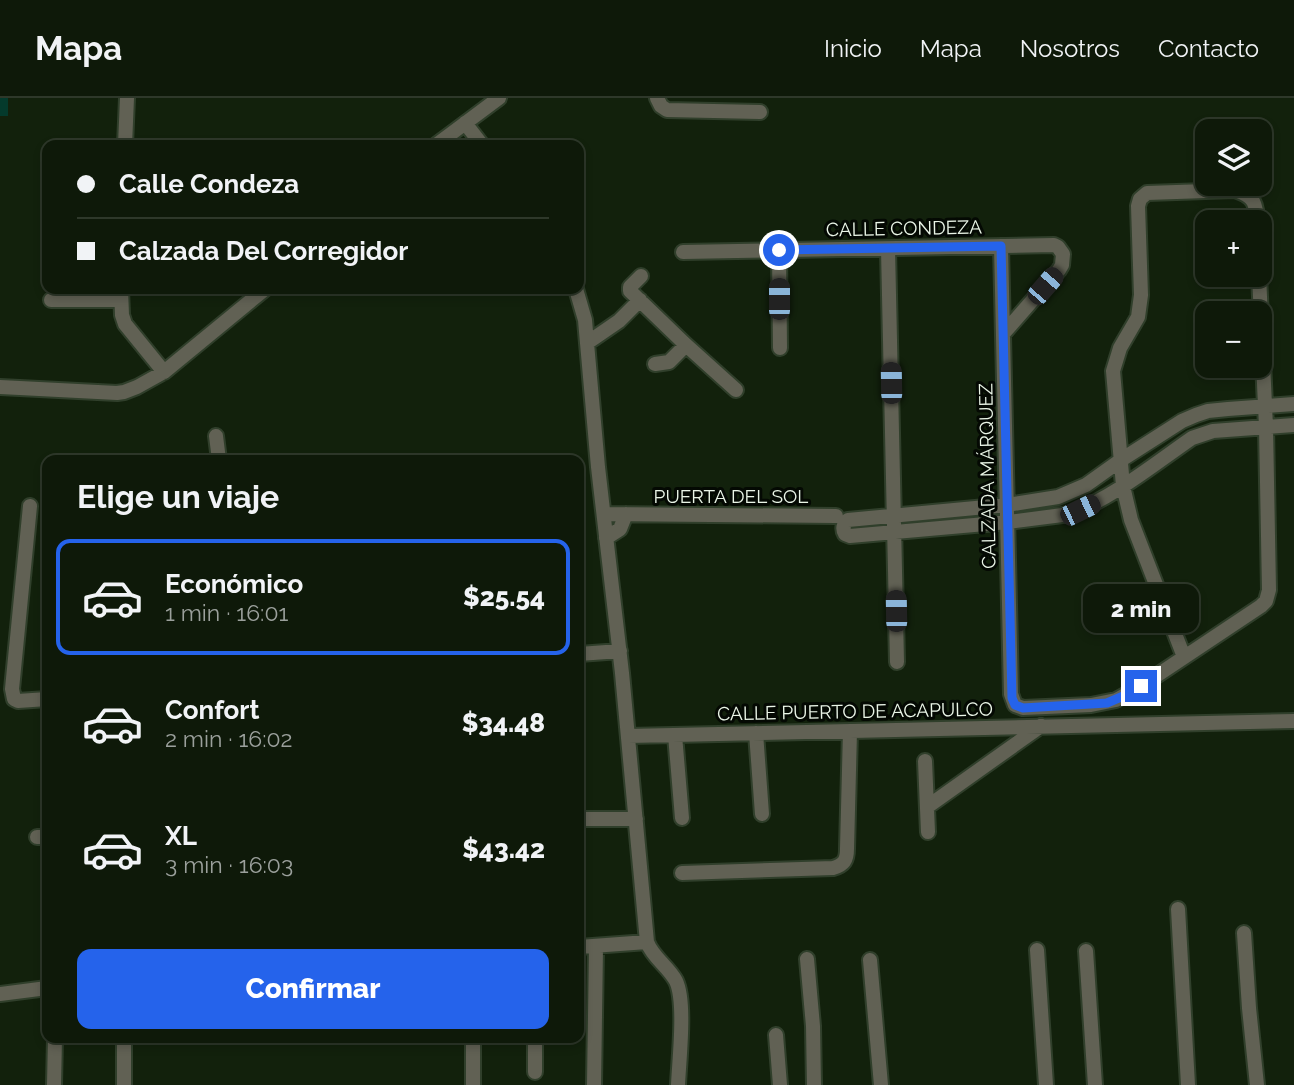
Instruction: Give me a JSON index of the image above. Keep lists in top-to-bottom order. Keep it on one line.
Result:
{"streets":{"street":["CALLE CONDEZA","CALZADA MÁRQUEZ","PUERTA DEL SOL","CALLE PUERTO DE ACAPULCO"]},"crossings":[["CALLE CONDEZA","CALZADA MÁRQUEZ"]],"page":{"header":"Mapa","nav":["Inicio","Mapa","Nosotros","Contacto"],"map_buttons":["+","−"],"banner":["Calle Condeza","Calzada Del Corregidor"],"heading":"Elige un viaje","list":[{"name":"Económico","note":"1 min · 16:01","value":"$25.54"},{"name":"Confort","note":"2 min · 16:02","value":"$34.48"},{"name":"XL","note":"3 min · 16:03","value":"$43.42"}],"bubble":"2 min","buttons":"Confirmar"}}
